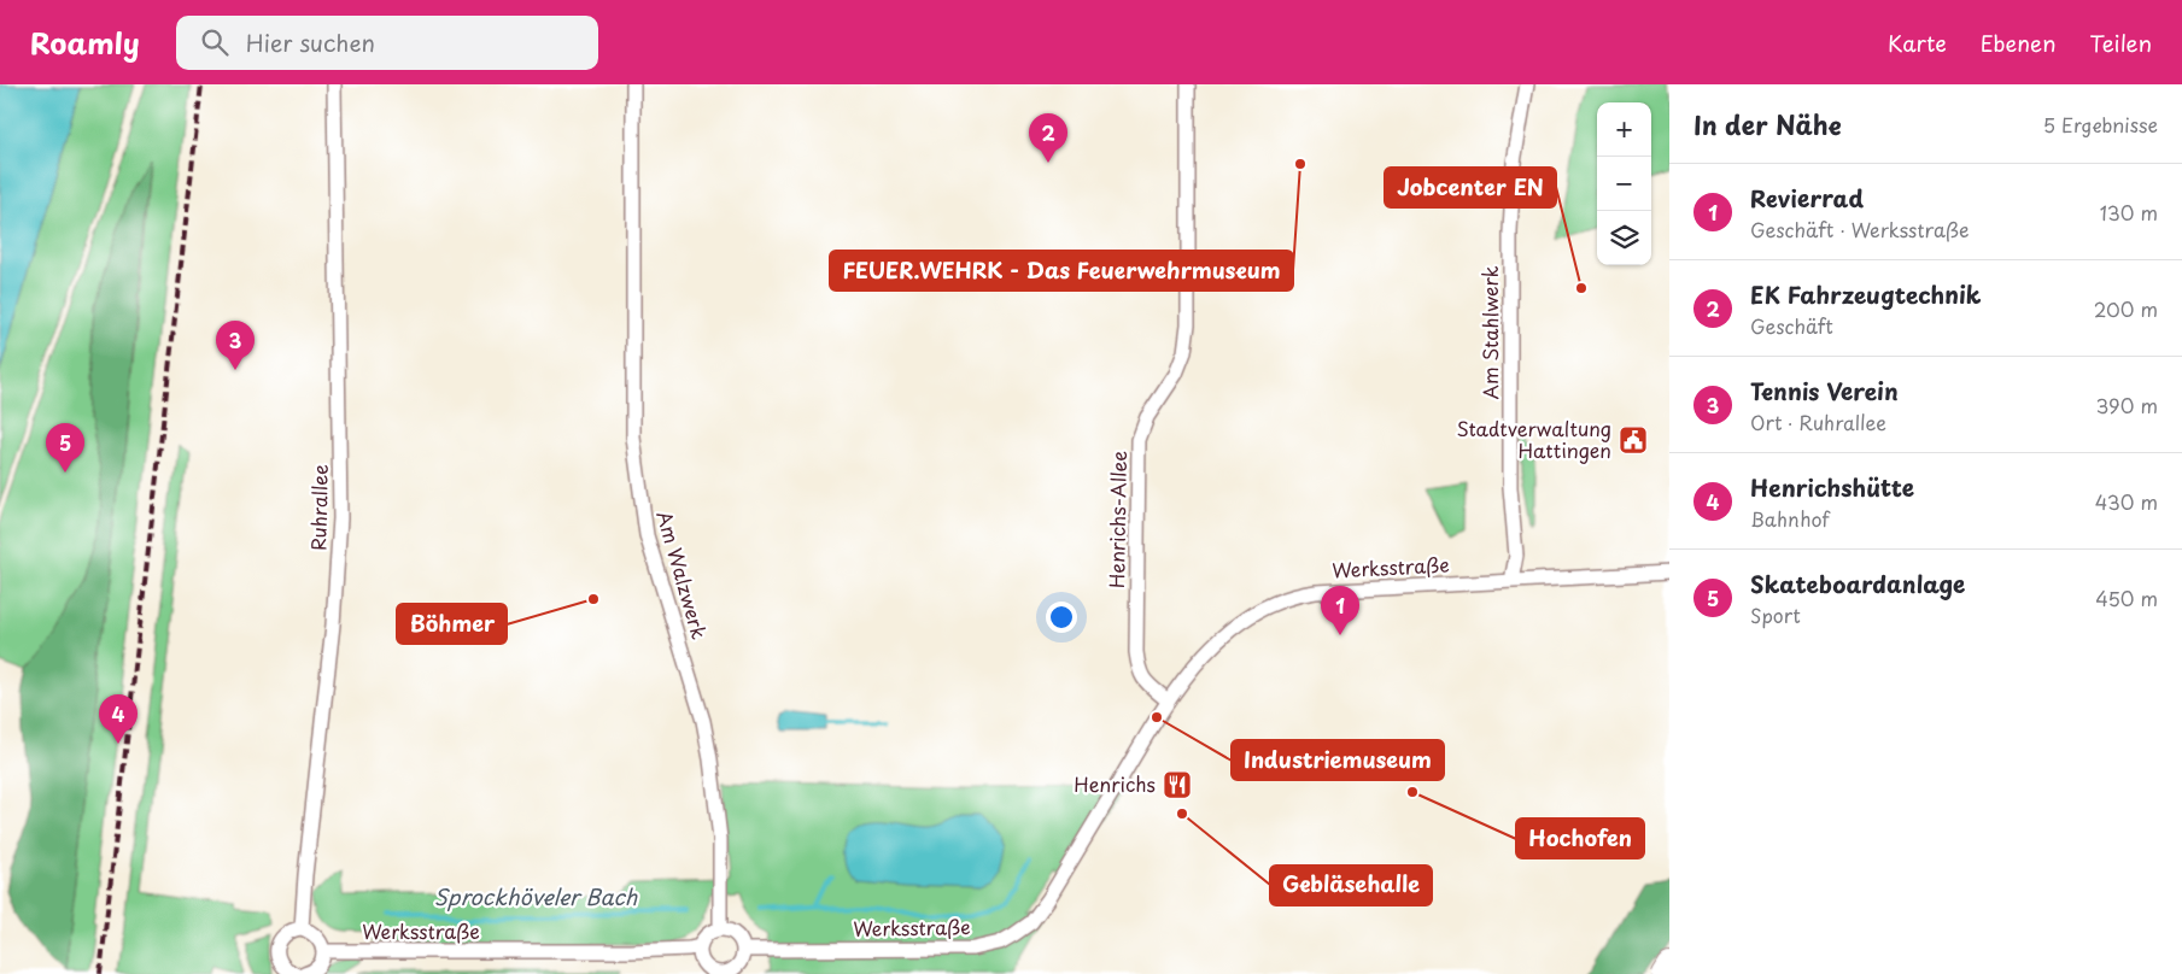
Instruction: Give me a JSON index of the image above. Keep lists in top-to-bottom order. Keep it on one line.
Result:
{"streets":{"street":["Am Stahlwerk","Ruhrallee","Henrichs-Allee","Werksstraße","Am Walzwerk"]},"crossings":[["Am Stahlwerk","Werksstraße"],["Henrichs-Allee","Werksstraße"],["Werksstraße","Am Walzwerk"]],"water":["Sprockhöveler Bach"],"places":{"other":["FEUER.WEHRK - Das Feuerwehrmuseum","Jobcenter EN","Böhmer","Industriemuseum","Hochofen","Gebläsehalle"],"public building":["Stadtverwaltung Hattingen"],"restaurant":["Henrichs"]},"page":{"header":"Roamly","search":"Hier suchen","nav":["Karte","Ebenen","Teilen"],"heading":["In der Nähe","5 Ergebnisse"],"map_buttons":["+","−"],"pins":["2","3","5","1","4"],"list":[{"mark":"1","name":"Revierrad","note":"Geschäft · Werksstraße","value":"130 m"},{"mark":"2","name":"EK Fahrzeugtechnik","note":"Geschäft","value":"200 m"},{"mark":"3","name":"Tennis Verein","note":"Ort · Ruhrallee","value":"390 m"},{"mark":"4","name":"Henrichshütte","note":"Bahnhof","value":"430 m"},{"mark":"5","name":"Skateboardanlage","note":"Sport","value":"450 m"}]}}
